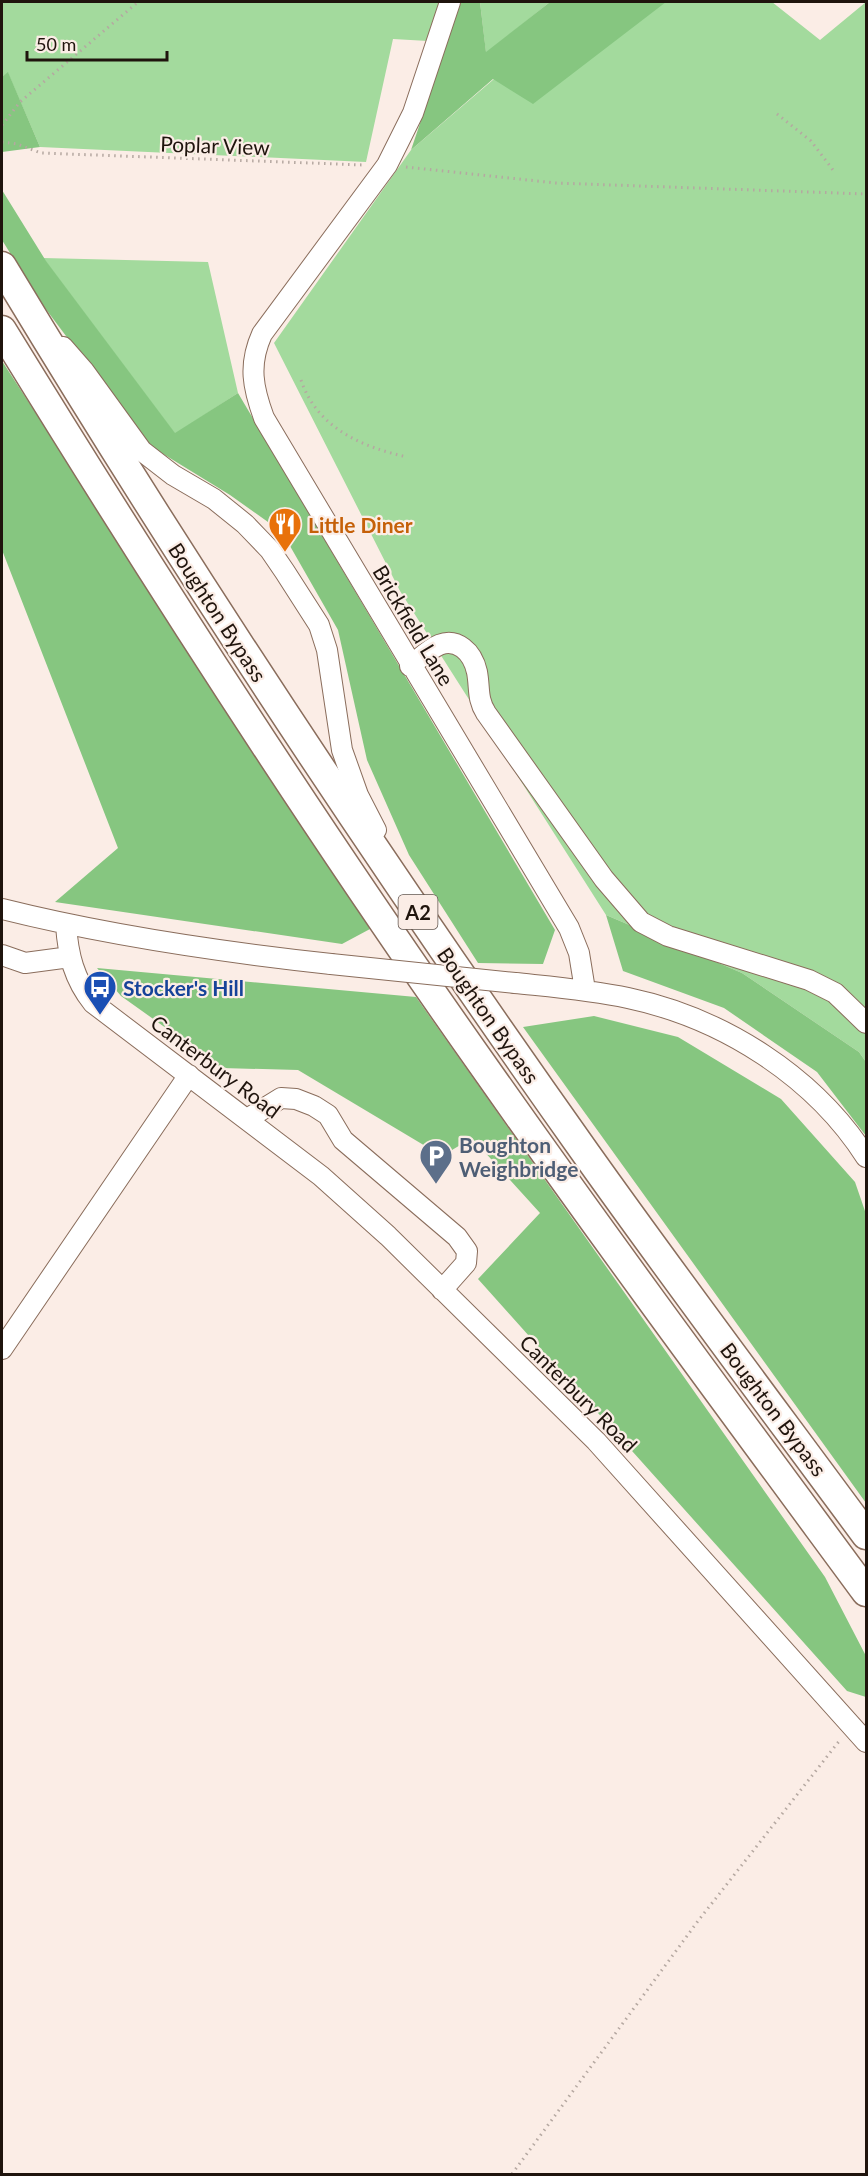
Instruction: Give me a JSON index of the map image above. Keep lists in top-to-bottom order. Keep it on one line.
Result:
{"streets":{"highway":["Boughton Bypass","A2"],"street":["Brickfield Lane","Canterbury Road"],"path":["Poplar View"]},"crossings":[["Poplar View","Brickfield Lane"]],"places":{"restaurant":["Little Diner"],"bus stop":["Stocker's Hill"],"parking":["Boughton Weighbridge"]},"scale_bar":"50 m"}
